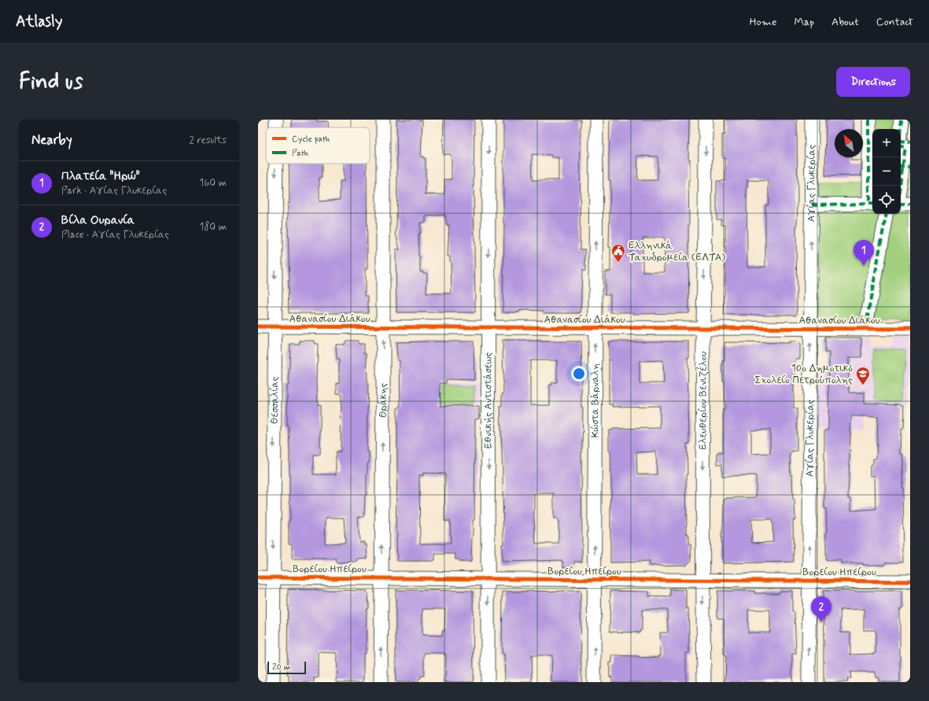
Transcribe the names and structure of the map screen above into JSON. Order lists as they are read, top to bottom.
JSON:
{
  "streets": {
    "street": [
      "Αγίας Γλυκερίας",
      "Αθανασίου Διάκου",
      "Θεσσαλίας",
      "Κώστα Βάρναλη",
      "Ελευθερίου Βενιζέλου",
      "Θράκης",
      "Εθνικής Αντιστάσεως",
      "Βορείου Ηπείρου"
    ]
  },
  "crossings": [
    ["Αγίας Γλυκερίας", "Αθανασίου Διάκου"],
    ["Αγίας Γλυκερίας", "Βορείου Ηπείρου"],
    ["Αθανασίου Διάκου", "Θεσσαλίας"],
    ["Αθανασίου Διάκου", "Κώστα Βάρναλη"],
    ["Αθανασίου Διάκου", "Ελευθερίου Βενιζέλου"],
    ["Αθανασίου Διάκου", "Θράκης"],
    ["Αθανασίου Διάκου", "Εθνικής Αντιστάσεως"],
    ["Θεσσαλίας", "Βορείου Ηπείρου"],
    ["Κώστα Βάρναλη", "Βορείου Ηπείρου"],
    ["Ελευθερίου Βενιζέλου", "Βορείου Ηπείρου"],
    ["Θράκης", "Βορείου Ηπείρου"],
    ["Εθνικής Αντιστάσεως", "Βορείου Ηπείρου"]
  ],
  "one_way": [
    "Αγίας Γλυκερίας",
    "Θεσσαλίας",
    "Κώστα Βάρναλη",
    "Ελευθερίου Βενιζέλου",
    "Θράκης",
    "Εθνικής Αντιστάσεως"
  ],
  "places": {
    "public building": ["Ελληνικά Ταχυδρομεία (ΕΛΤΑ)"],
    "school or university": ["10ο Δημοτικό Σχολείο Πετρούπολης"]
  },
  "legend": ["Cycle path", "Path"],
  "scale_bar": "20 m",
  "north": "top left",
  "page": {
    "header": "Atlasly",
    "nav": [
      "Home",
      "Map",
      "About",
      "Contact"
    ],
    "buttons": "Directions",
    "title": "Find us",
    "heading": ["Nearby", "2 results"],
    "map_buttons": ["+", "−"],
    "list": [
      {
        "mark": "1",
        "name": "Πλατεία \"Ηρώ\"",
        "note": "Park · Αγίας Γλυκερίας",
        "value": "160 m"
      },
      {
        "mark": "2",
        "name": "Βίλα Ουρανία",
        "note": "Place · Αγίας Γλυκερίας",
        "value": "180 m"
      }
    ],
    "pins": ["1", "2"],
    "scale": "20 m"
  }
}
